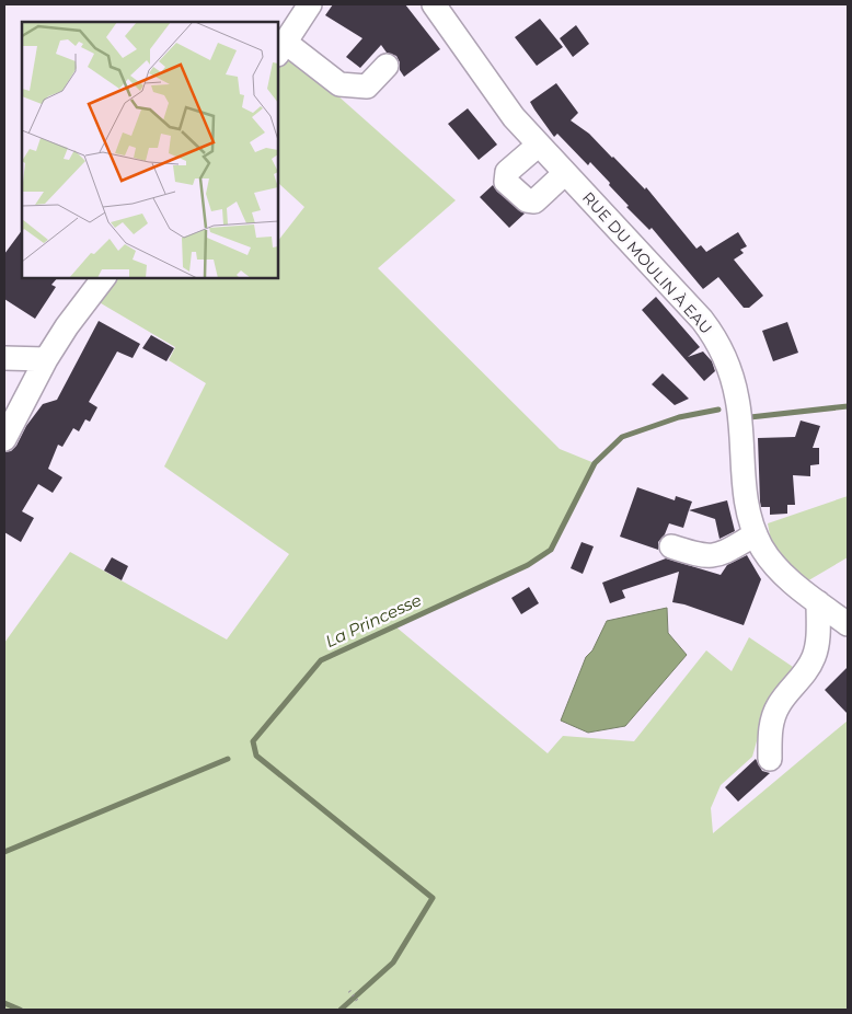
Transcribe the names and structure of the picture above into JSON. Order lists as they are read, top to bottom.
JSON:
{
  "streets": {
    "street": ["RUE DU MOULIN À EAU"]
  },
  "water": ["La Princesse"]
}
